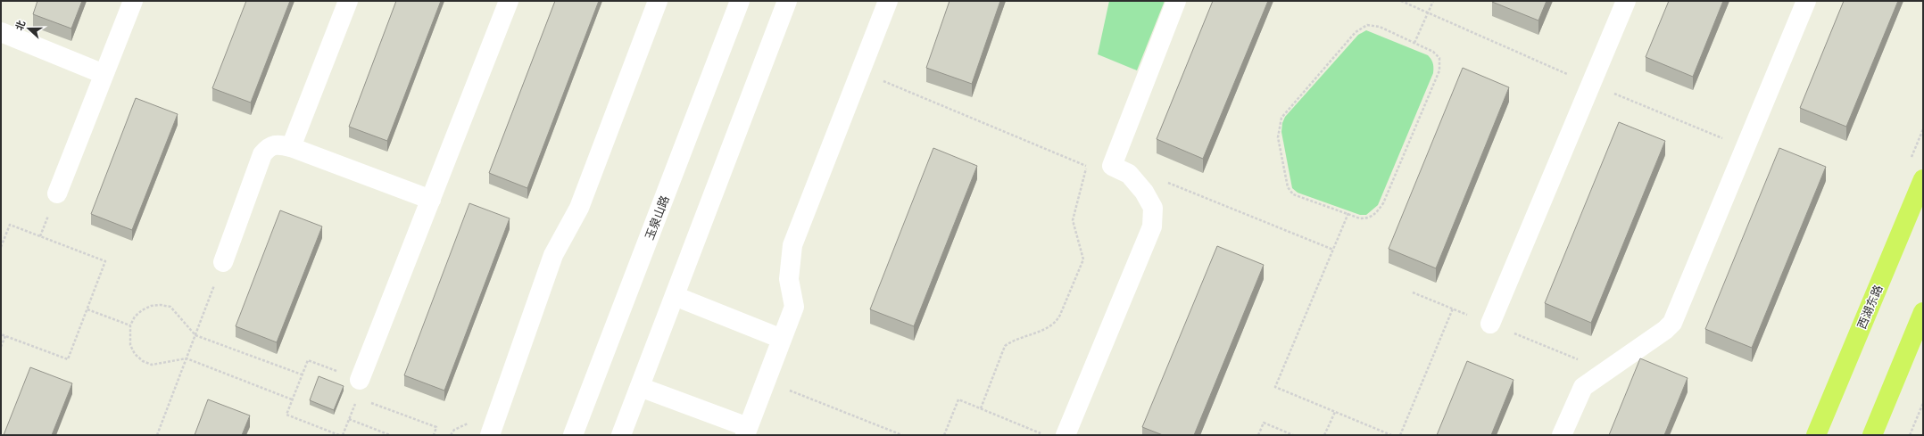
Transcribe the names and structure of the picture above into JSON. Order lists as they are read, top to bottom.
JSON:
{
  "streets": {
    "main road": ["西湖东路"],
    "street": ["玉泉山路"]
  },
  "north": "left"
}
